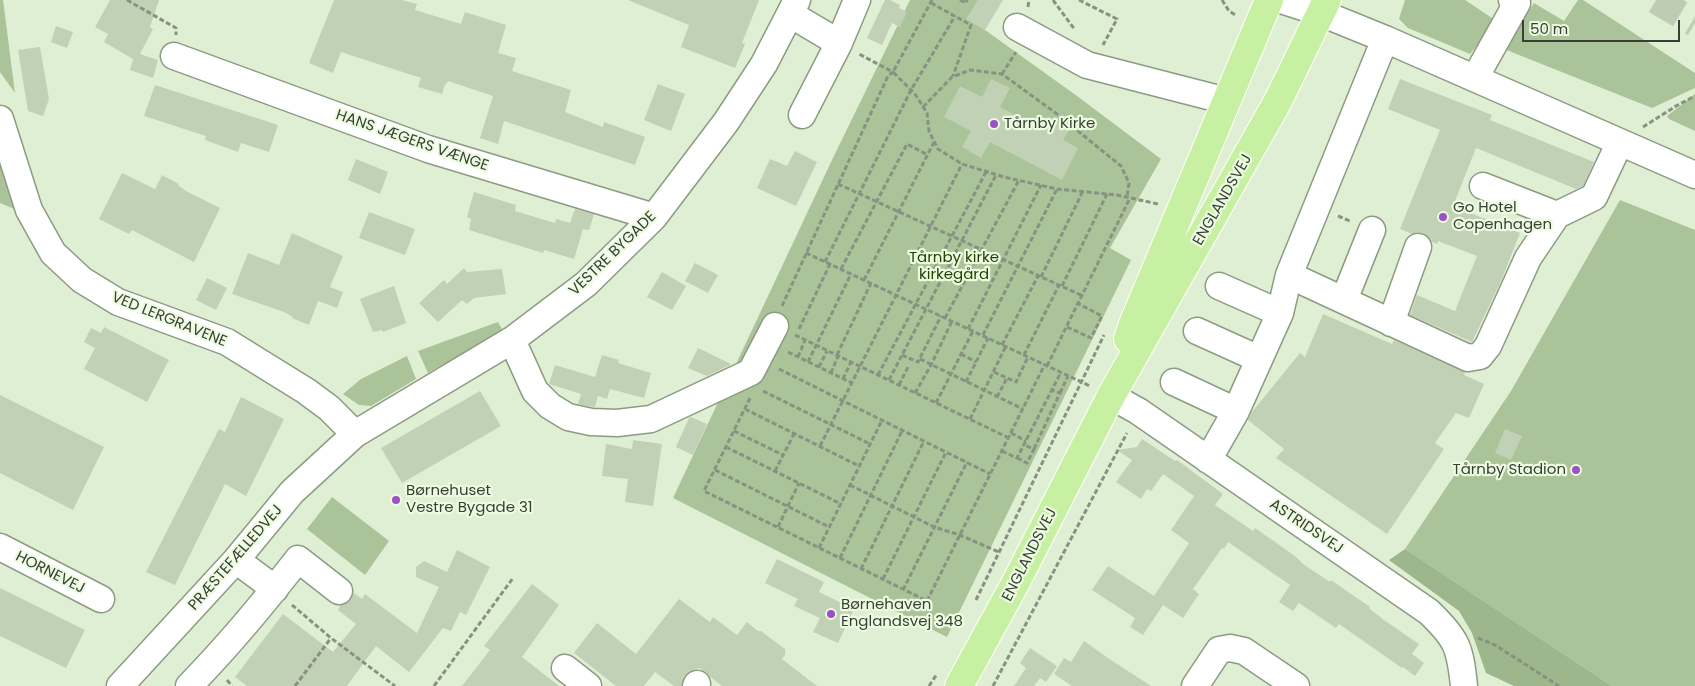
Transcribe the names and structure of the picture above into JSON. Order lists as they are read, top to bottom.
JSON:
{
  "streets": {
    "main road": ["ENGLANDSVEJ"],
    "street": [
      "HANS JÆGERS VÆNGE",
      "VESTRE BYGADE",
      "VED LERGRAVENE",
      "ASTRIDSVEJ",
      "PRÆSTEFÆLLEDVEJ",
      "HORNEVEJ"
    ]
  },
  "crossings": [
    ["HANS JÆGERS VÆNGE", "VESTRE BYGADE"],
    ["ENGLANDSVEJ", "ASTRIDSVEJ"],
    ["VESTRE BYGADE", "VED LERGRAVENE"],
    ["VESTRE BYGADE", "PRÆSTEFÆLLEDVEJ"],
    ["VED LERGRAVENE", "PRÆSTEFÆLLEDVEJ"]
  ],
  "parks": ["Tårnby kirke kirkegård"],
  "places": [
    "Tårnby Kirke",
    "Go Hotel Copenhagen",
    "Tårnby Stadion",
    "Børnehuset Vestre Bygade 31",
    "Børnehaven Englandsvej 348"
  ],
  "scale_bar": "50 m"
}
